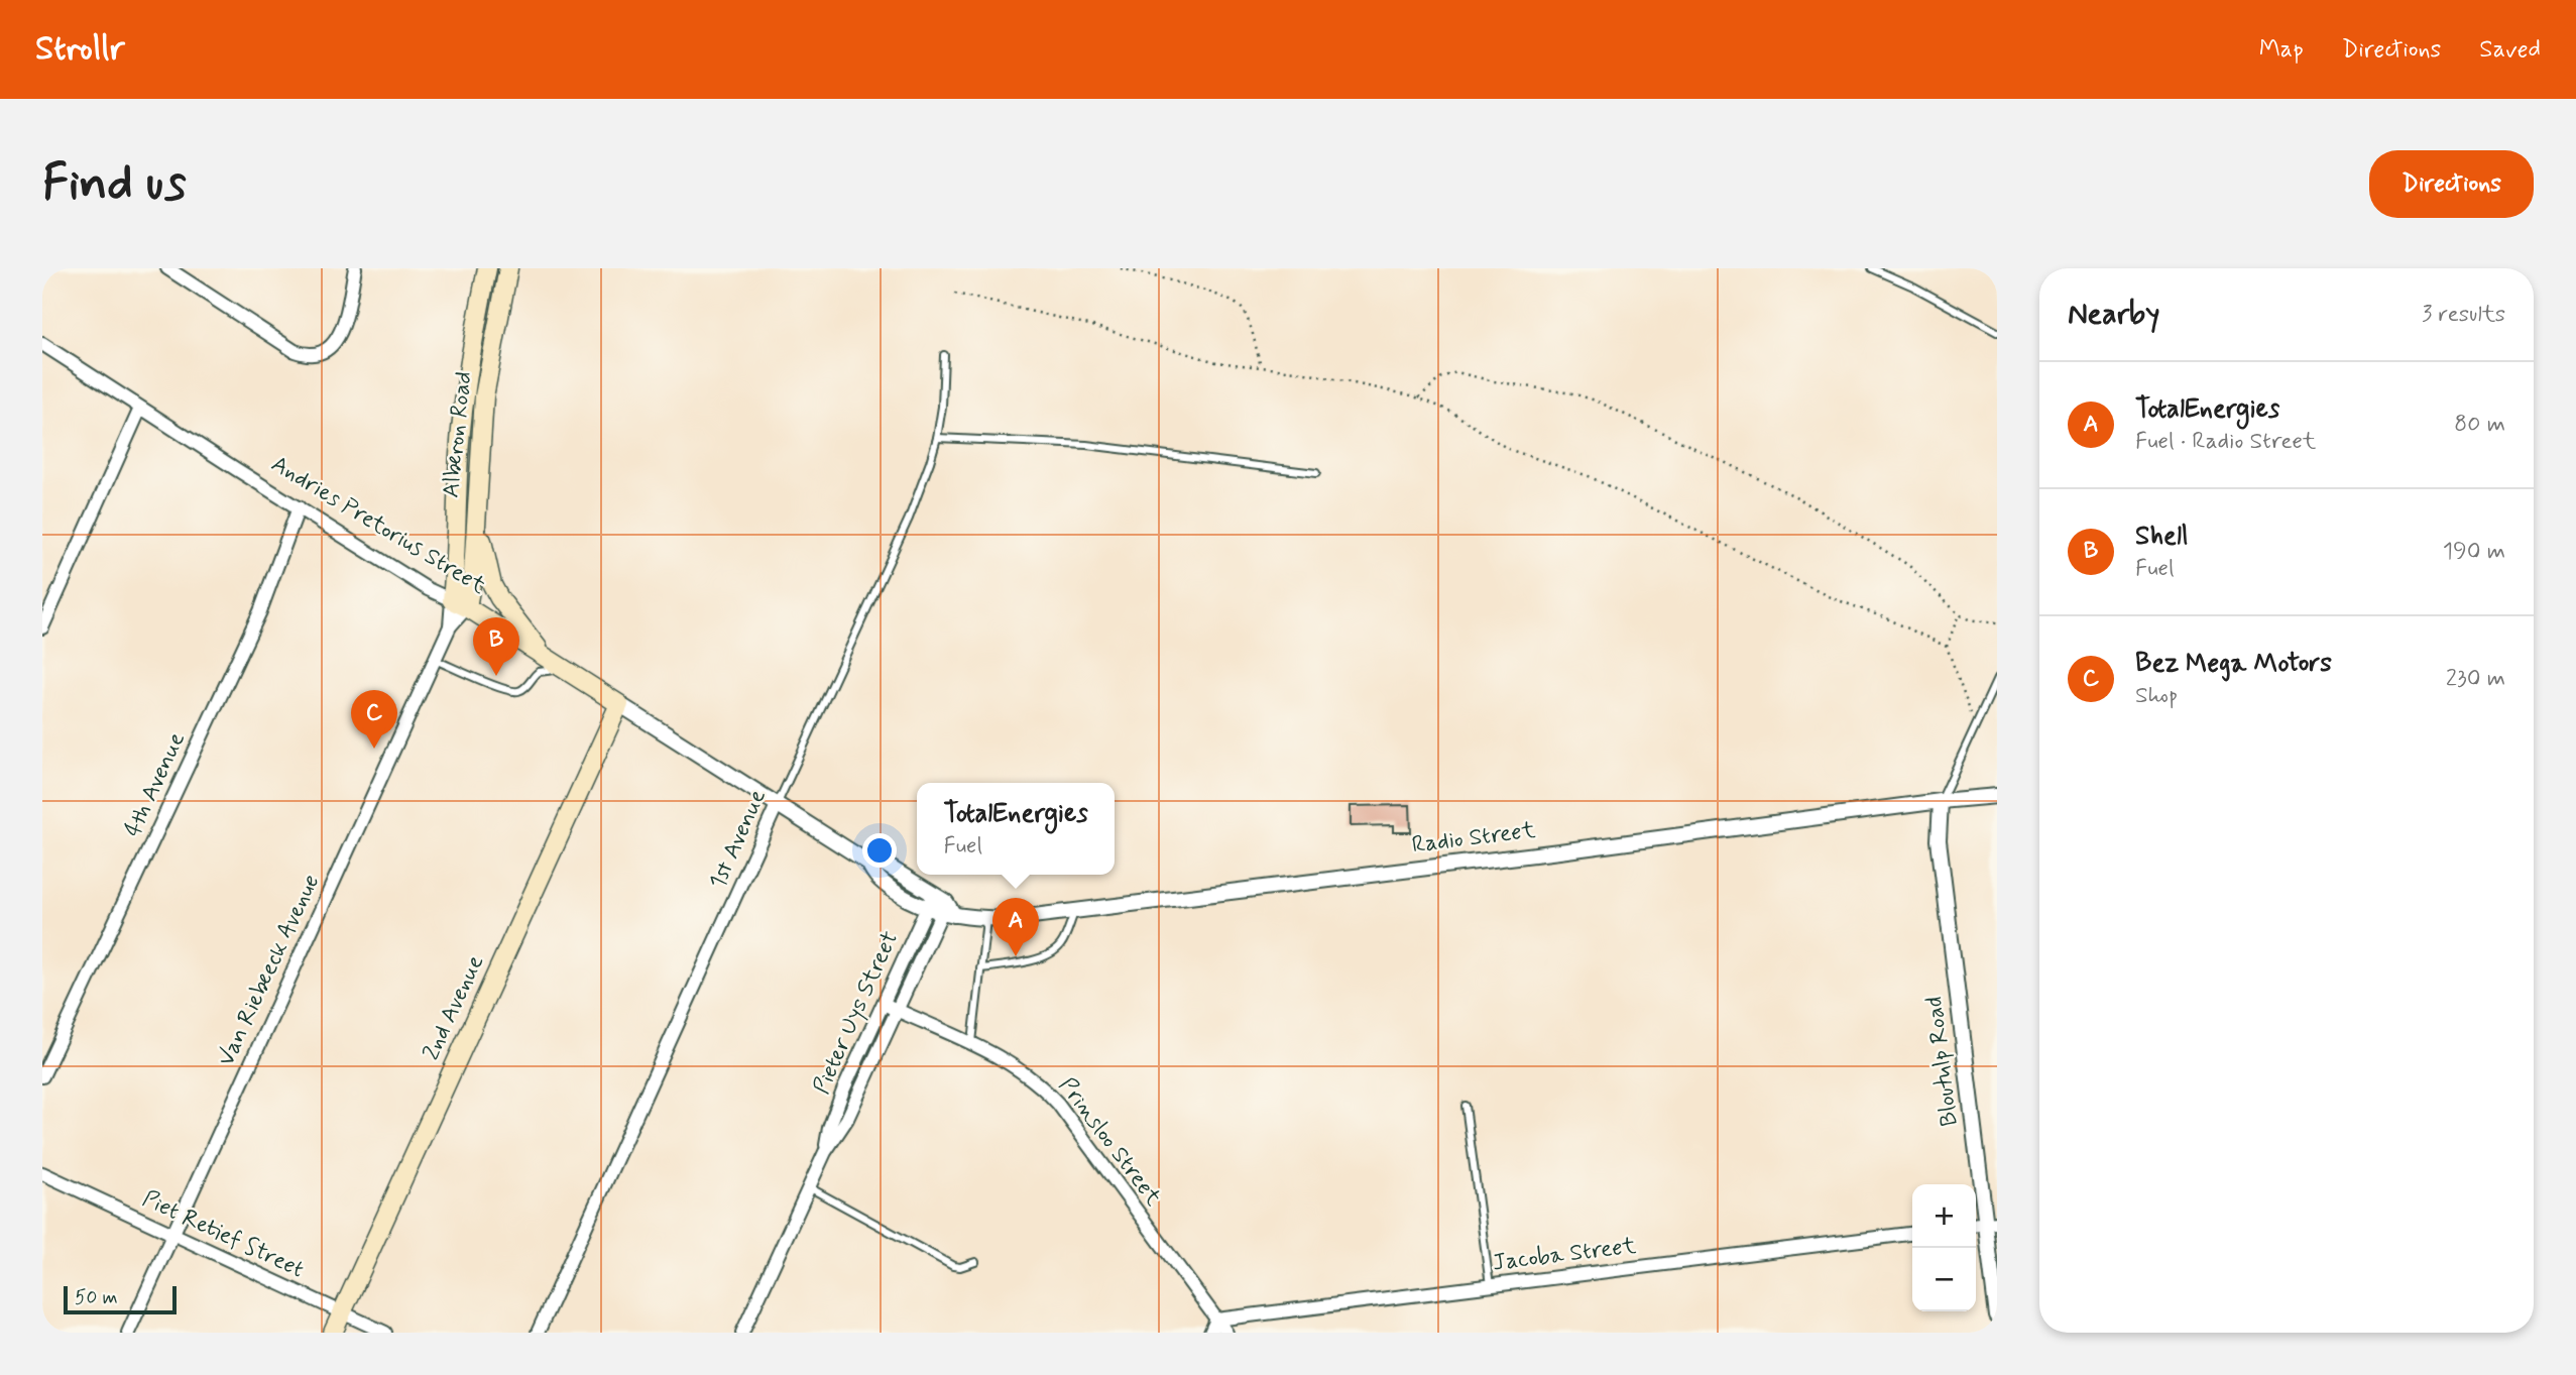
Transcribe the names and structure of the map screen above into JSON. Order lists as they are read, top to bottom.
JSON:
{
  "streets": {
    "main road": ["Alberon Road", "Andries Pretorius Street", "2nd Avenue"],
    "street": [
      "4th Avenue",
      "Radio Street",
      "1st Avenue",
      "Van Riebeeck Avenue",
      "Pieter Uys Street",
      "Bloutulp Road",
      "Prinsloo Street",
      "Piet Retief Street",
      "Jacoba Street"
    ]
  },
  "crossings": [
    ["Alberon Road", "Andries Pretorius Street"],
    ["Alberon Road", "Van Riebeeck Avenue"],
    ["Andries Pretorius Street", "4th Avenue"],
    ["Andries Pretorius Street", "Radio Street"],
    ["Andries Pretorius Street", "1st Avenue"],
    ["Andries Pretorius Street", "Van Riebeeck Avenue"],
    ["Andries Pretorius Street", "2nd Avenue"],
    ["Andries Pretorius Street", "Pieter Uys Street"],
    ["Radio Street", "Pieter Uys Street"],
    ["Radio Street", "Bloutulp Road"],
    ["Van Riebeeck Avenue", "Piet Retief Street"],
    ["2nd Avenue", "Piet Retief Street"],
    ["Pieter Uys Street", "Prinsloo Street"],
    ["Prinsloo Street", "Jacoba Street"]
  ],
  "scale_bar": "50 m",
  "page": {
    "header": "Strollr",
    "nav": ["Map", "Directions", "Saved"],
    "buttons": "Directions",
    "title": "Find us",
    "heading": ["Nearby", "3 results"],
    "list": [
      {
        "mark": "A",
        "name": "TotalEnergies",
        "note": "Fuel · Radio Street",
        "value": "80 m"
      },
      {
        "mark": "B",
        "name": "Shell",
        "note": "Fuel",
        "value": "190 m"
      },
      {
        "mark": "C",
        "name": "Bez Mega Motors",
        "note": "Shop",
        "value": "230 m"
      }
    ],
    "pins": ["B", "C", "A"],
    "popup": ["TotalEnergies", "Fuel"],
    "map_buttons": ["+", "−"],
    "scale": "50 m"
  }
}
